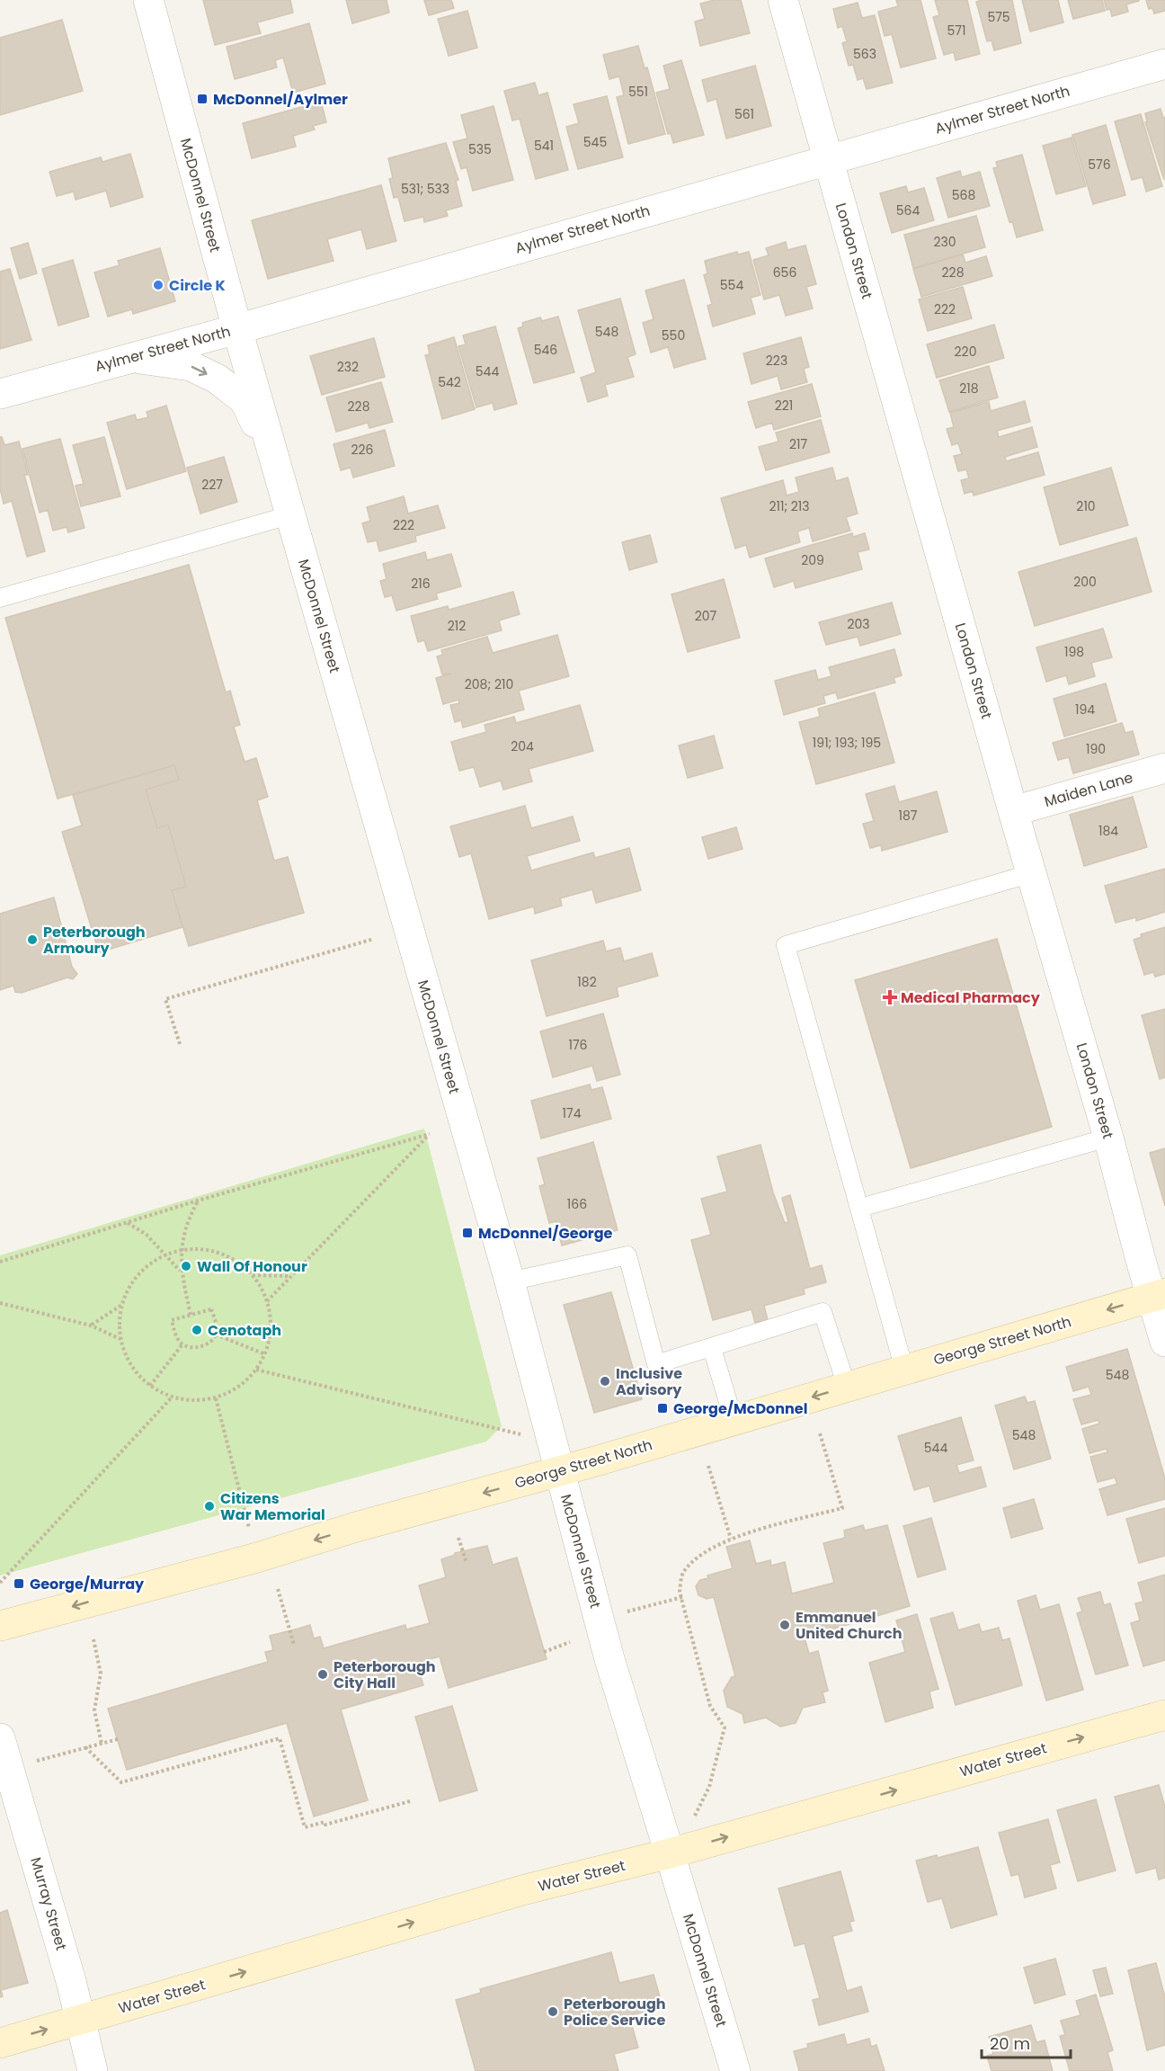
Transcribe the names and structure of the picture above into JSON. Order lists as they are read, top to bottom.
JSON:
{
  "streets": {
    "main road": ["George Street North", "Water Street"],
    "street": [
      "Aylmer Street North",
      "McDonnel Street",
      "London Street",
      "Maiden Lane",
      "Murray Street"
    ]
  },
  "crossings": [
    ["Aylmer Street North", "McDonnel Street"],
    ["Aylmer Street North", "London Street"],
    ["McDonnel Street", "George Street North"],
    ["McDonnel Street", "Water Street"],
    ["London Street", "Maiden Lane"],
    ["London Street", "George Street North"],
    ["Water Street", "Murray Street"]
  ],
  "one_way": ["George Street North", "Water Street"],
  "places": {
    "transit": [
      "McDonnel/Aylmer",
      "McDonnel/George",
      "George/McDonnel",
      "George/Murray"
    ],
    "other": [
      "Circle K",
      "Peterborough Armoury",
      "Wall Of Honour",
      "Cenotaph",
      "Inclusive Advisory",
      "Citizens War Memorial",
      "Emmanuel United Church",
      "Peterborough City Hall",
      "Peterborough Police Service"
    ],
    "health": ["Medical Pharmacy"]
  },
  "house_numbers": [
    "575",
    "571",
    "563",
    "551",
    "561",
    "545",
    "541",
    "535",
    "576",
    "531; 533",
    "568",
    "564",
    "230",
    "656",
    "228",
    "554",
    "222",
    "548",
    "550",
    "546",
    "220",
    "223",
    "232",
    "544",
    "542",
    "218",
    "221",
    "228",
    "217",
    "226",
    "227",
    "211; 213",
    "210",
    "222",
    "209",
    "200",
    "216",
    "207",
    "203",
    "212",
    "198",
    "208; 210",
    "194",
    "191; 193; 195",
    "204",
    "190",
    "187",
    "184",
    "182",
    "176",
    "174",
    "166",
    "548",
    "548",
    "544"
  ],
  "scale_bar": "20 m"
}
